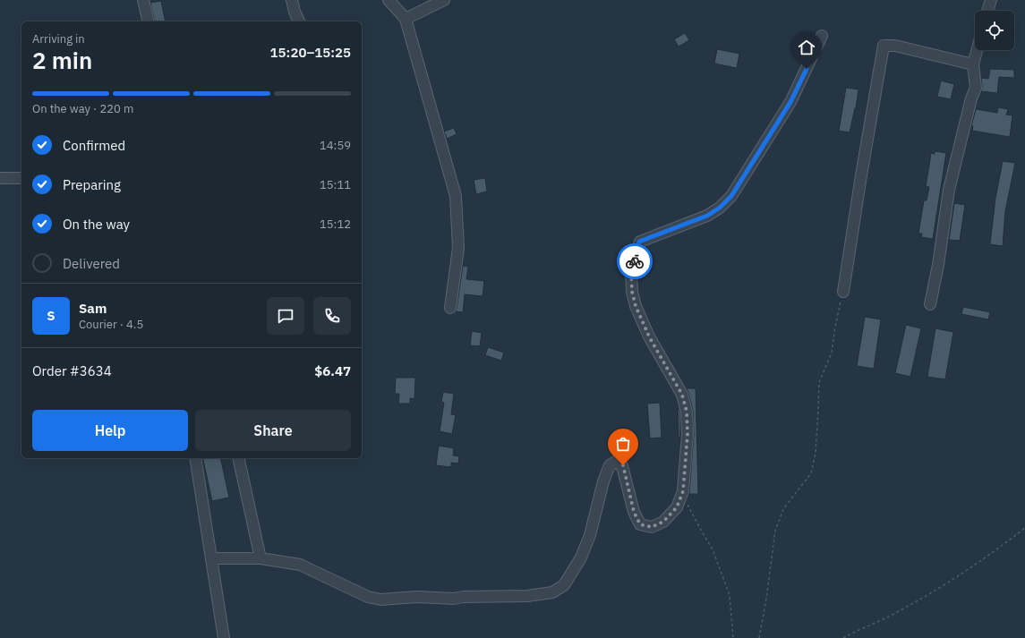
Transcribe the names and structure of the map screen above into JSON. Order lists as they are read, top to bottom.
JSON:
{
  "page": {
    "heading": ["2 min", "Arriving in", "15:20–15:25"],
    "panel": [
      "Sam",
      "Courier · 4.5",
      "Order #3634",
      "$6.47"
    ],
    "bar": "On the way · 220 m",
    "list": [
      ["Confirmed", "14:59"],
      ["Preparing", "15:11"],
      ["On the way", "15:12"],
      "Delivered"
    ],
    "round": "S",
    "buttons": ["Help", "Share"]
  }
}
